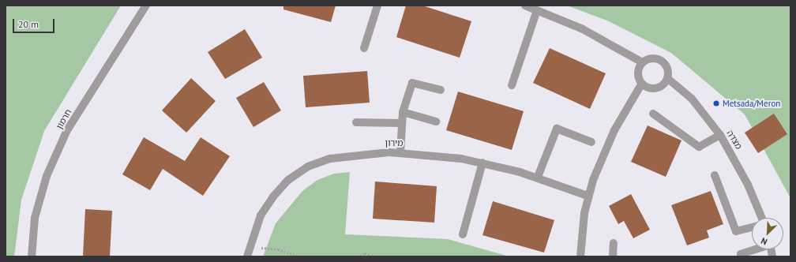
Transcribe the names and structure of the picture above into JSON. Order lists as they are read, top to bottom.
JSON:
{
  "streets": {
    "street": ["חרמון", "מצדה", "מירון"]
  },
  "places": ["Metsada/Meron"],
  "scale_bar": "20 m",
  "north": "bottom left"
}
